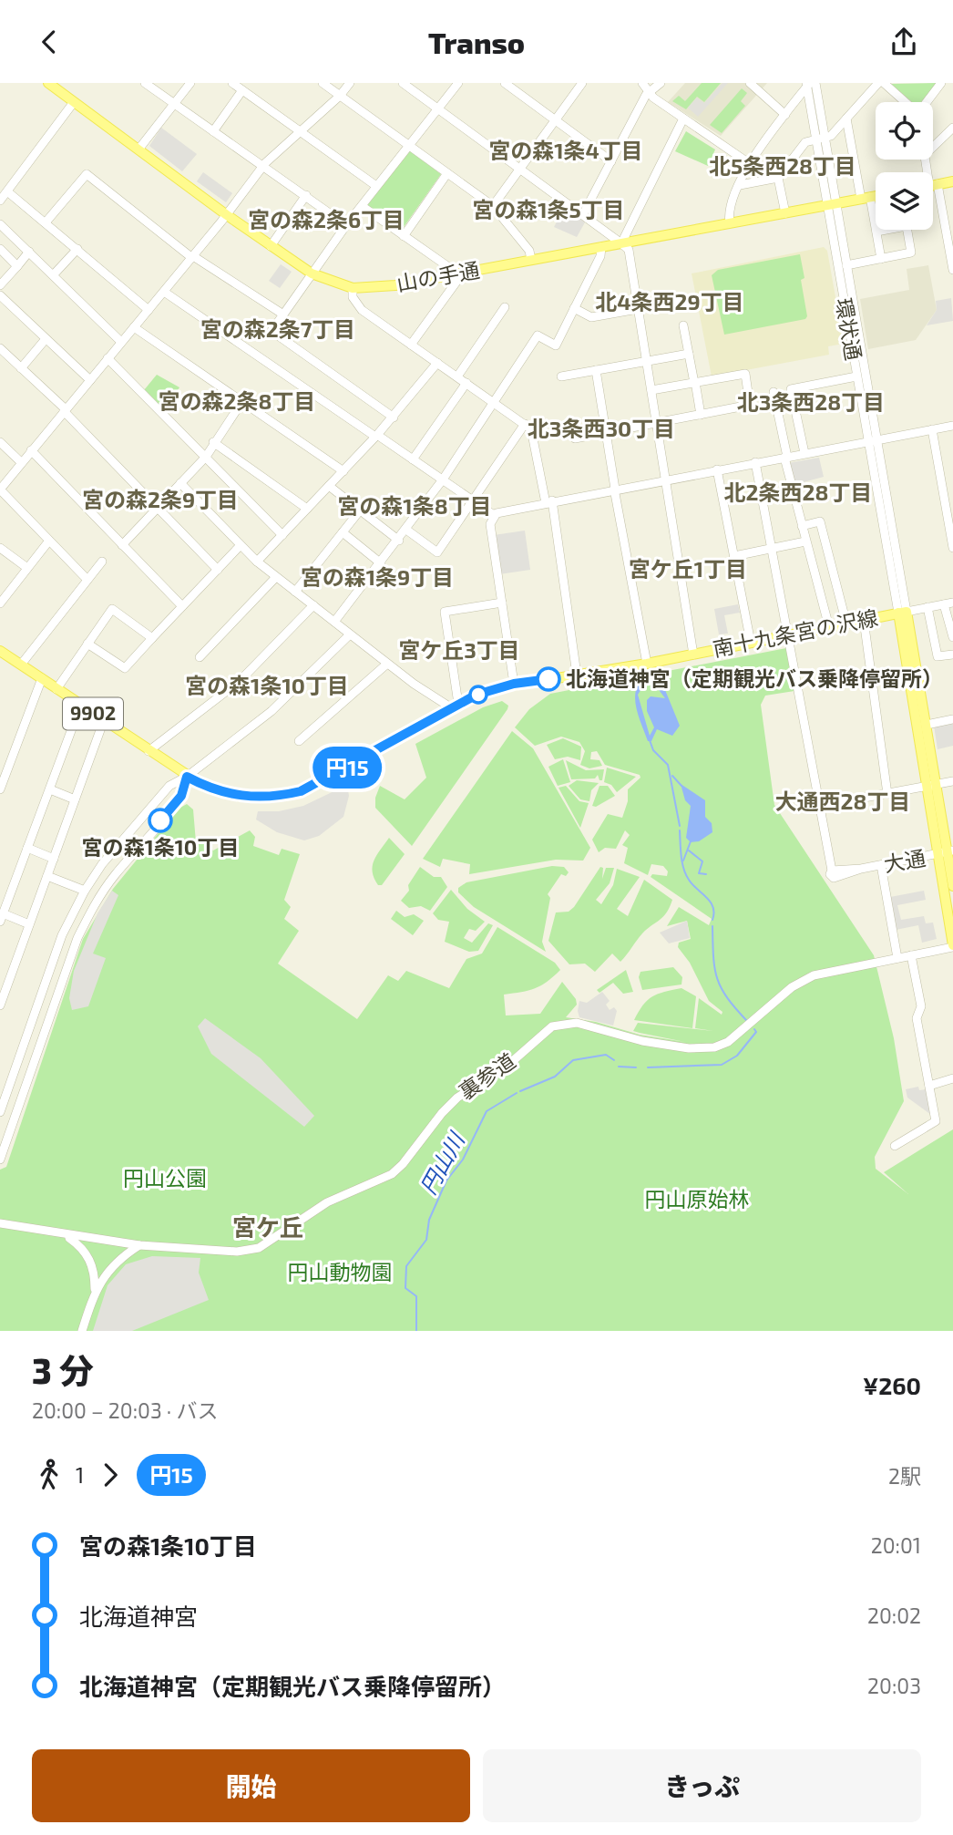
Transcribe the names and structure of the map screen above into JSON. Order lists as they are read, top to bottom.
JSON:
{
  "streets": {
    "main road": ["山の手通", "南十九条宮の沢線", "9902"],
    "street": ["環状通", "大通", "裏参道"]
  },
  "crossings": [
    ["山の手通", "環状通"],
    ["環状通", "南十九条宮の沢線"],
    ["南十九条宮の沢線", "大通"],
    ["南十九条宮の沢線", "裏参道"]
  ],
  "districts": [
    "宮の森1条4丁目",
    "北5条西28丁目",
    "宮の森1条5丁目",
    "宮の森2条6丁目",
    "北4条西29丁目",
    "宮の森2条7丁目",
    "宮の森2条8丁目",
    "北3条西28丁目",
    "北3条西30丁目",
    "北2条西28丁目",
    "宮の森2条9丁目",
    "宮の森1条8丁目",
    "宮ケ丘1丁目",
    "宮の森1条9丁目",
    "宮ケ丘3丁目",
    "宮の森1条10丁目",
    "大通西28丁目",
    "宮ケ丘"
  ],
  "water": ["円山川"],
  "parks": ["円山公園", "円山原始林", "円山動物園"],
  "places": ["北海道神宮（定期観光バス乗降停留所）", "宮の森1条10丁目"],
  "lines": ["bus line 円15"],
  "page": {
    "header": "Transo",
    "on_map": "円15",
    "heading": ["3 分", "20:00 – 20:03 · バス", "¥260"],
    "legs": ["1", "円15", "2駅"],
    "list": [
      {
        "name": "宮の森1条10丁目",
        "value": "20:01"
      },
      {
        "name": "北海道神宮",
        "value": "20:02"
      },
      {
        "name": "北海道神宮（定期観光バス乗降停留所）",
        "value": "20:03"
      }
    ],
    "buttons": ["開始", "きっぷ"]
  }
}
